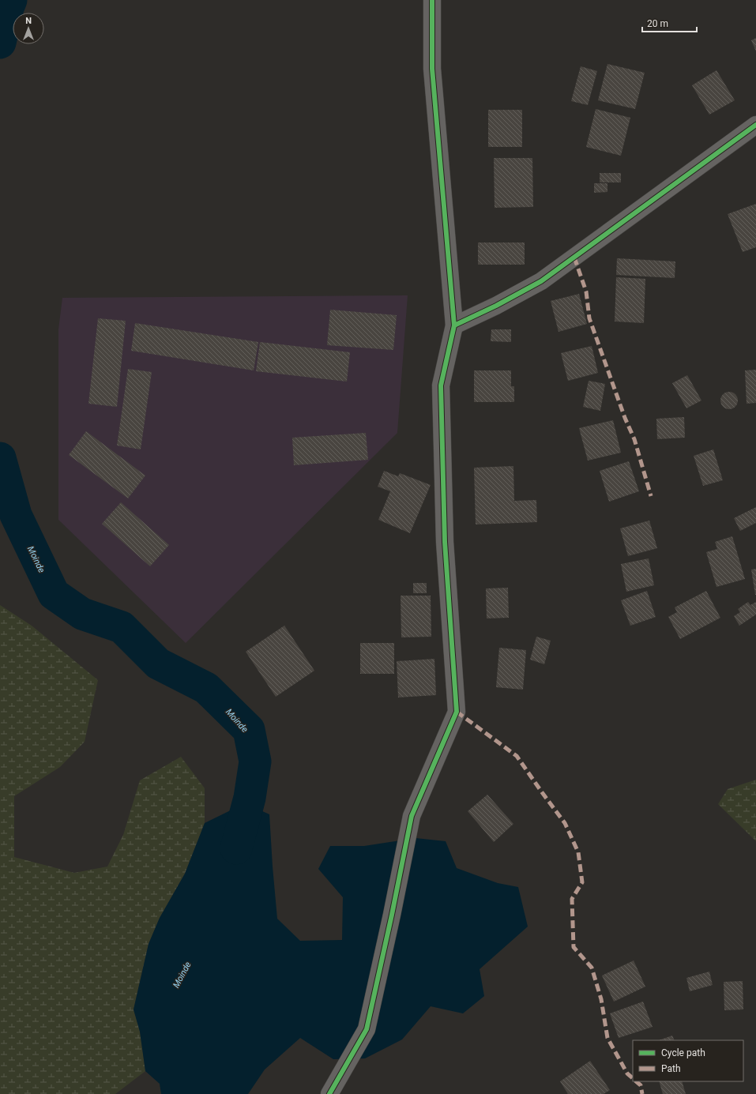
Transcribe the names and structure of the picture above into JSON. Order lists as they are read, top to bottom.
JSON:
{
  "water": ["Moinde"],
  "legend": ["Cycle path", "Path"],
  "scale_bar": "20 m",
  "north": "top"
}
